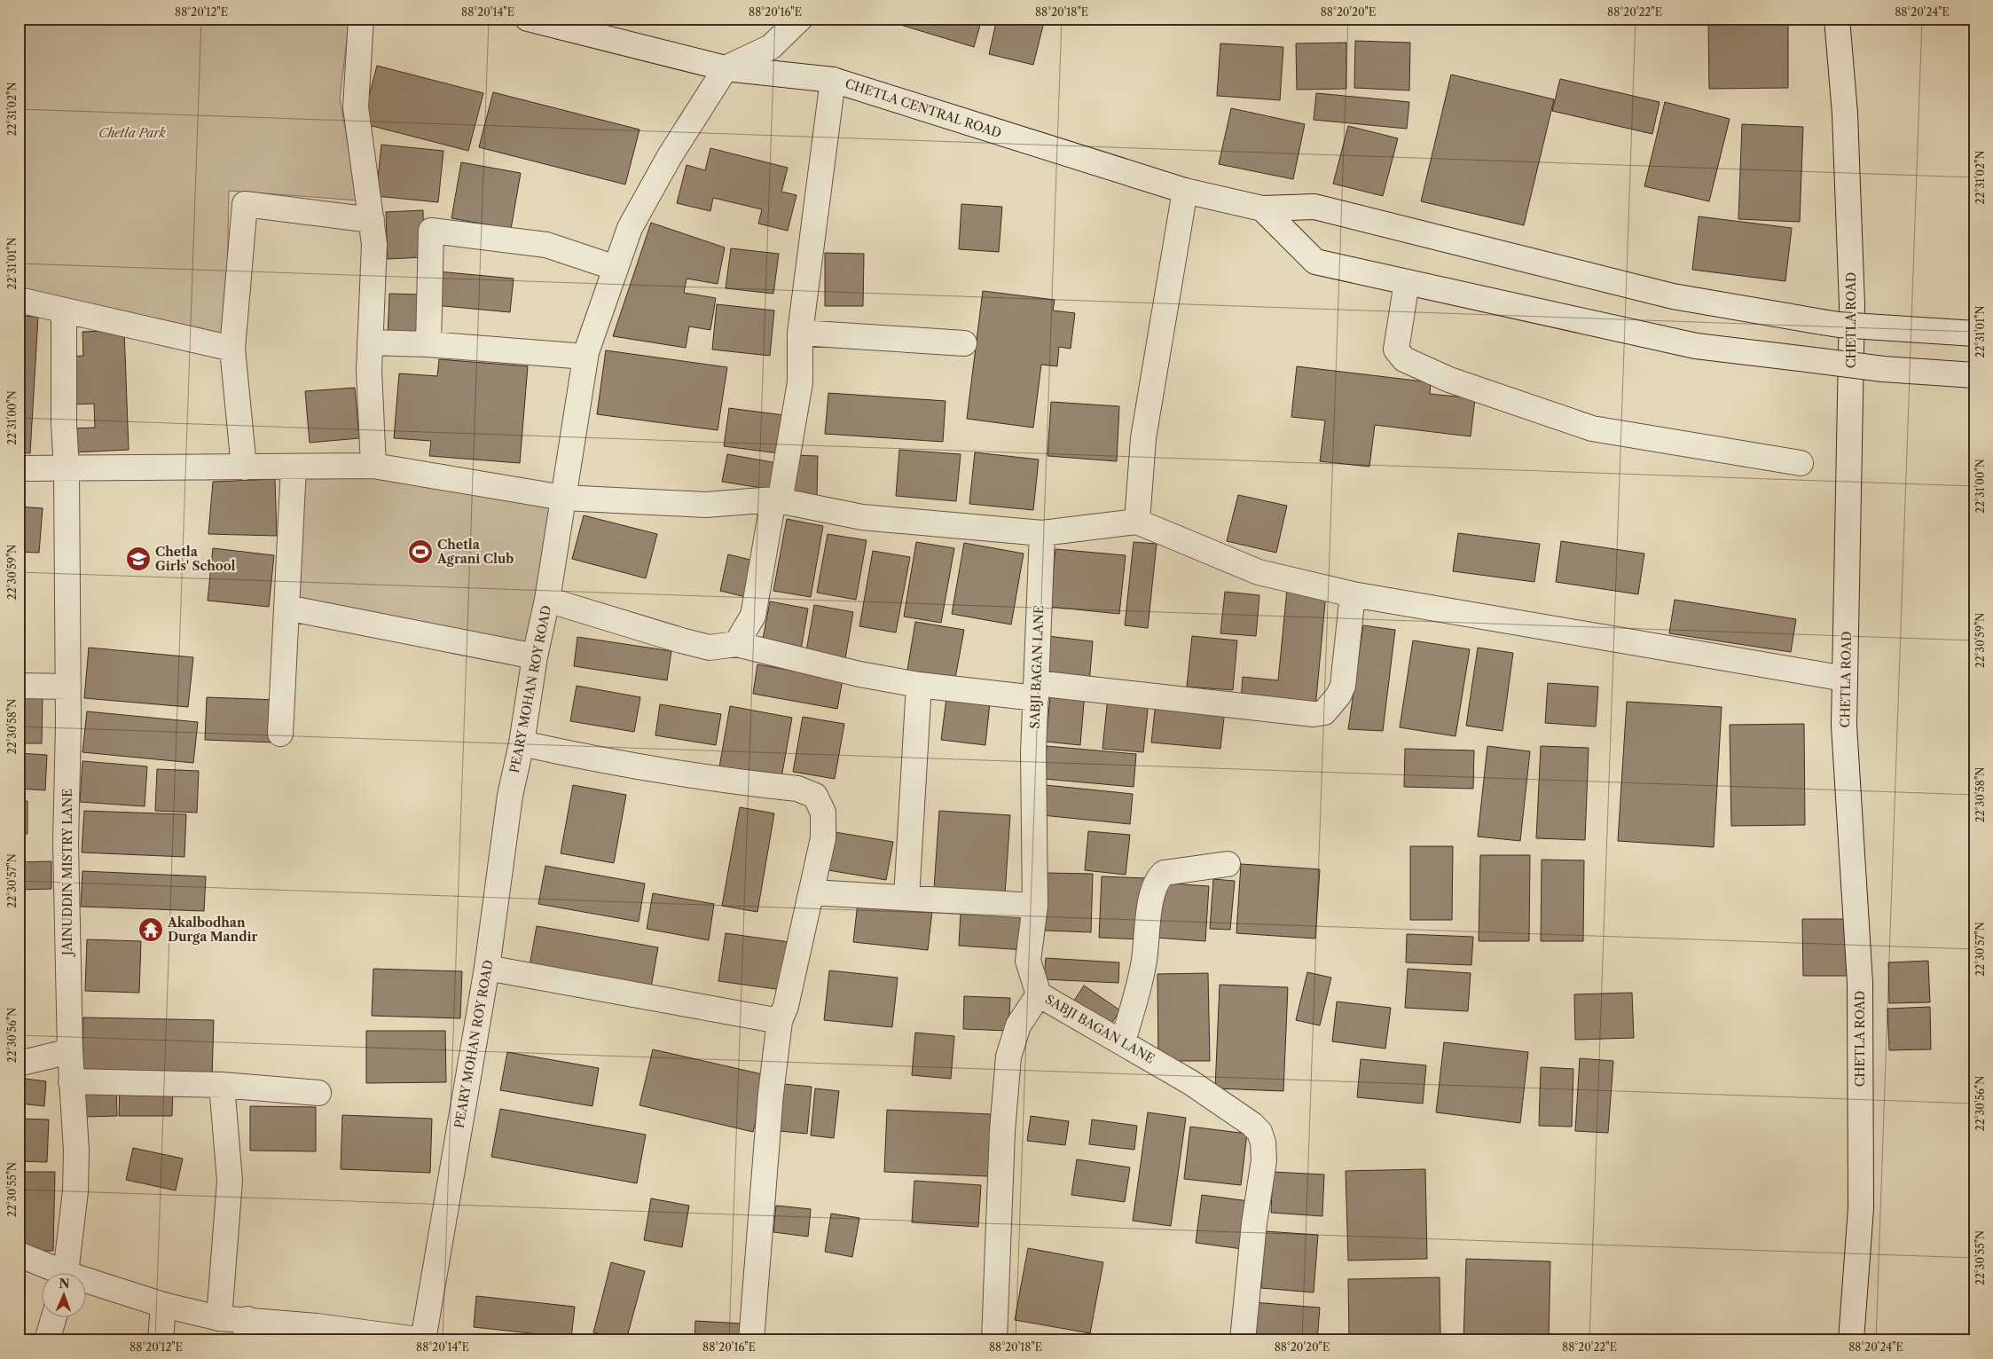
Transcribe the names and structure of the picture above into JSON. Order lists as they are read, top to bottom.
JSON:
{
  "streets": {
    "street": [
      "CHETLA CENTRAL ROAD",
      "CHETLA ROAD",
      "SABJI BAGAN LANE",
      "PEARY MOHAN ROY ROAD",
      "JAINUDDIN MISTRY LANE"
    ]
  },
  "crossings": [
    ["CHETLA CENTRAL ROAD", "PEARY MOHAN ROY ROAD"]
  ],
  "parks": ["Chetla Park"],
  "places": {
    "sports": ["Chetla Agrani Club"],
    "school or university": ["Chetla Girls' School"],
    "temple": ["Akalbodhan Durga Mandir"]
  },
  "north": "top",
  "coordinates": [
    "88°20'12\"E",
    "88°20'14\"E",
    "88°20'16\"E",
    "88°20'18\"E",
    "88°20'20\"E",
    "88°20'22\"E",
    "88°20'24\"E",
    "22°31'02\"N",
    "22°31'01\"N",
    "22°31'00\"N",
    "22°30'59\"N",
    "22°30'58\"N",
    "22°30'57\"N",
    "22°30'56\"N",
    "22°30'55\"N"
  ]
}
